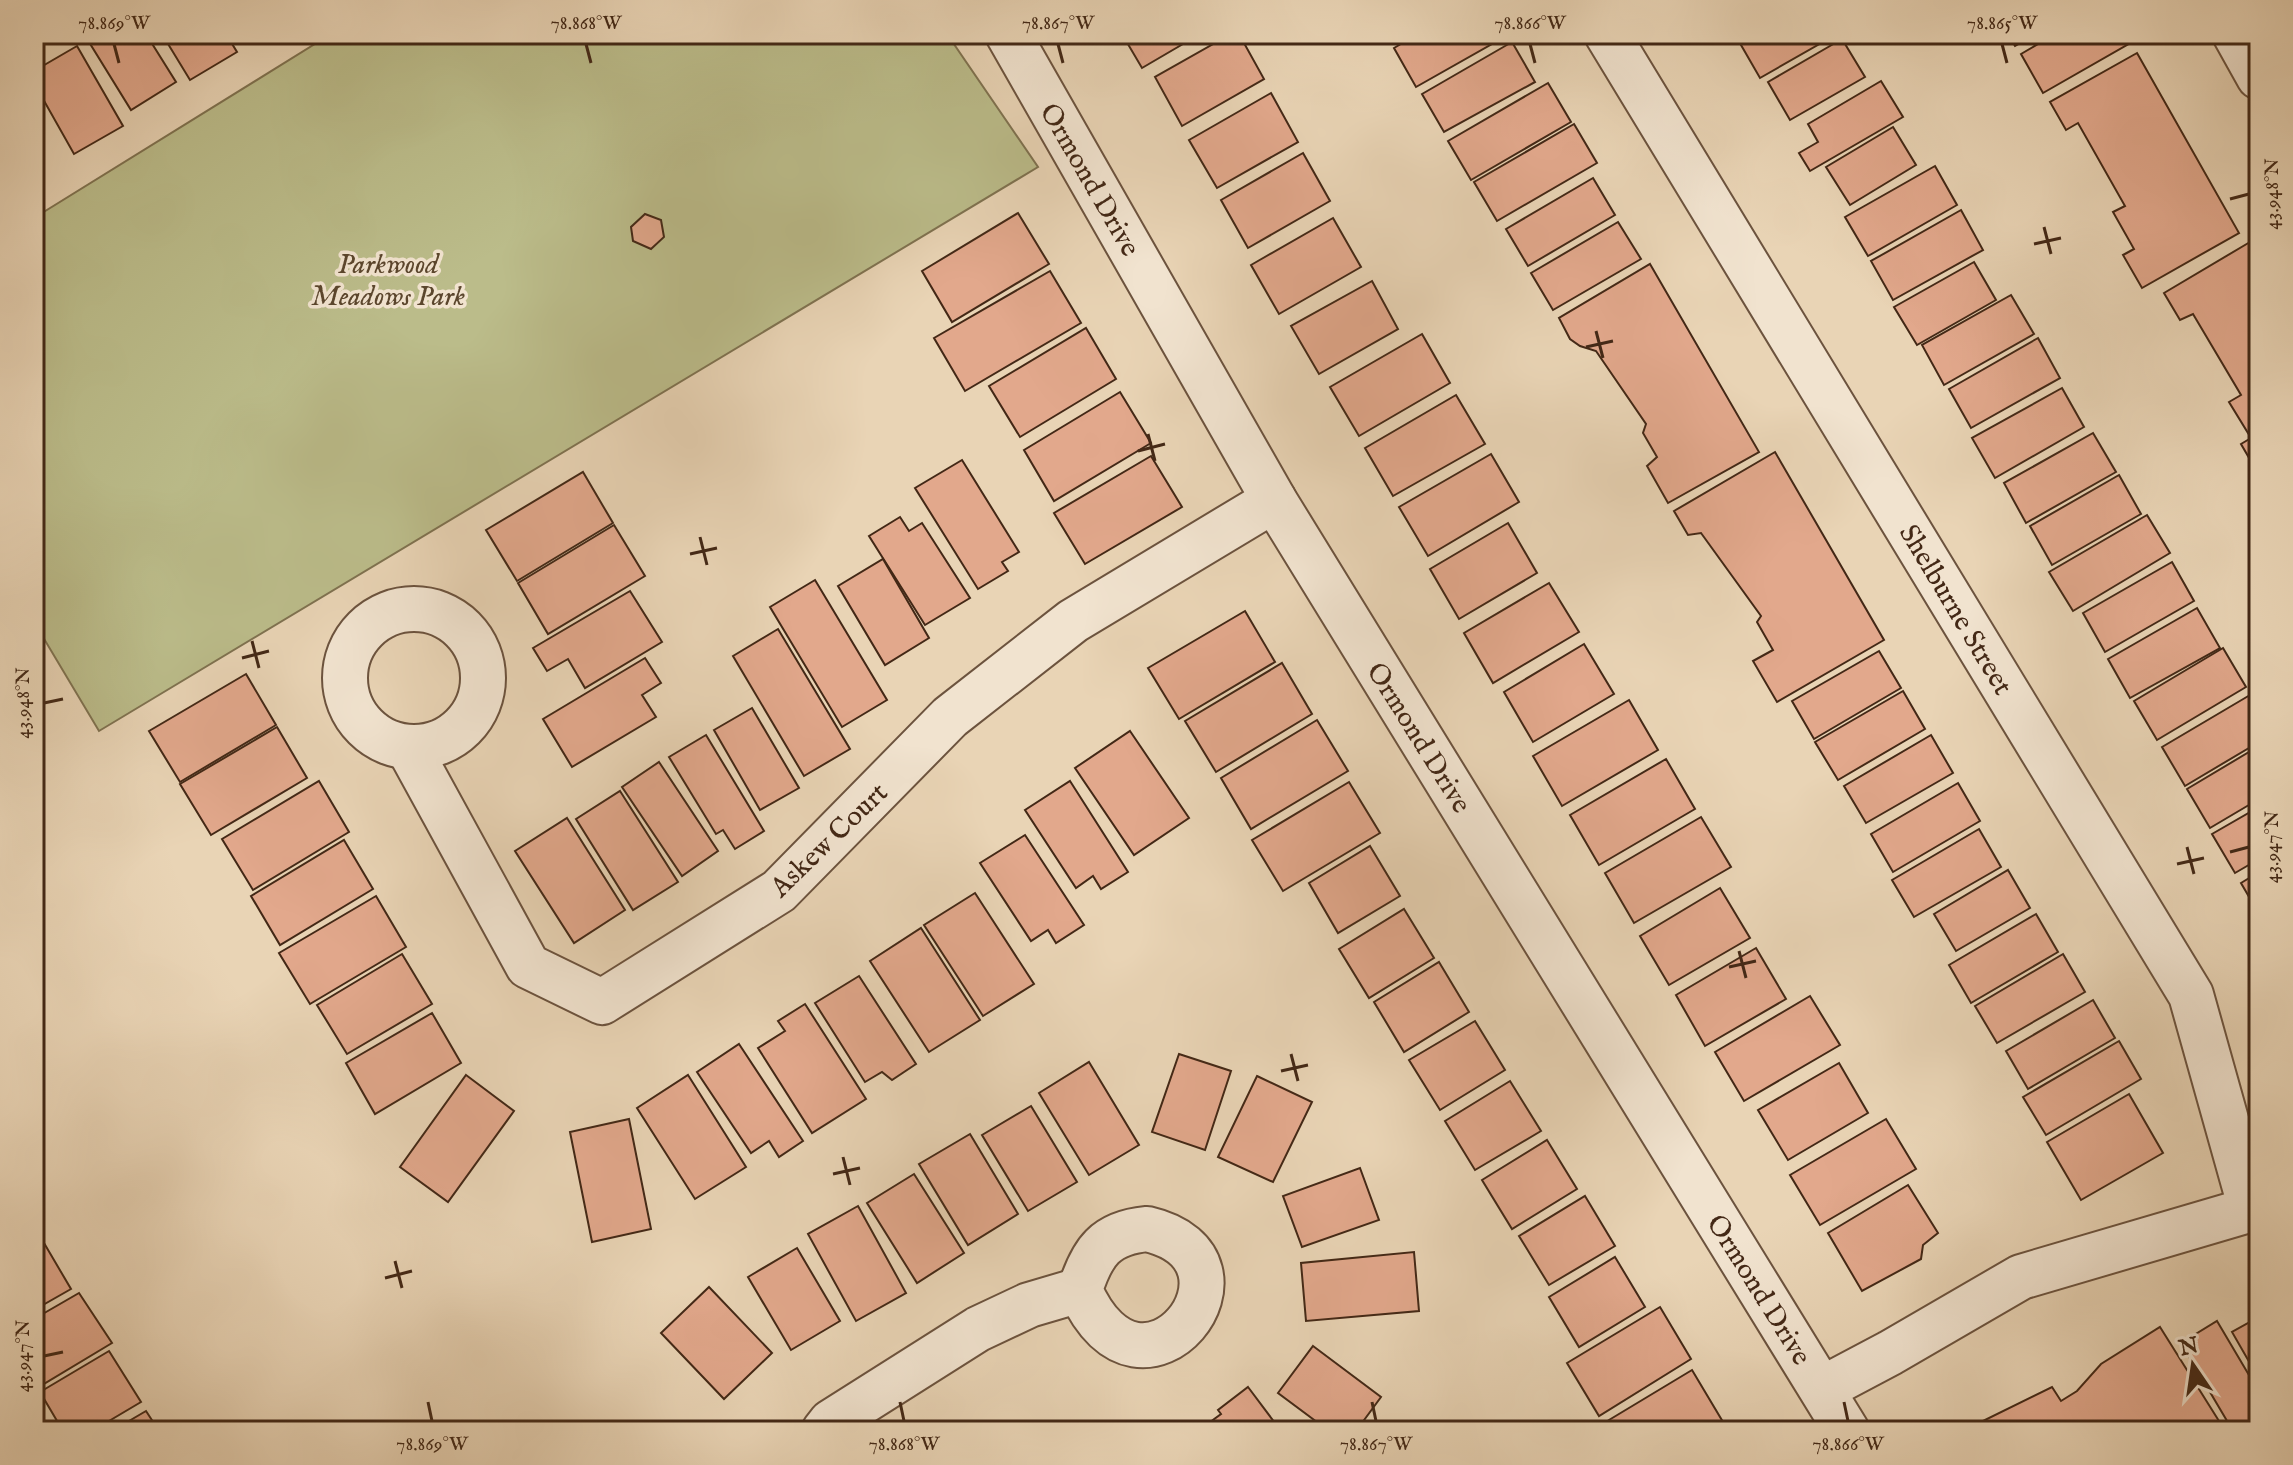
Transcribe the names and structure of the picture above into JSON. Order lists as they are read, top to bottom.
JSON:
{
  "streets": {
    "street": ["Ormond Drive", "Shelburne Street", "Askew Court"]
  },
  "crossings": [
    ["Ormond Drive", "Askew Court"]
  ],
  "parks": ["Parkwood Meadows Park"],
  "north": "top",
  "coordinates": [
    "78.869°W",
    "78.868°W",
    "78.867°W",
    "78.866°W",
    "78.865°W",
    "43.948°N",
    "43.947°N"
  ]
}
